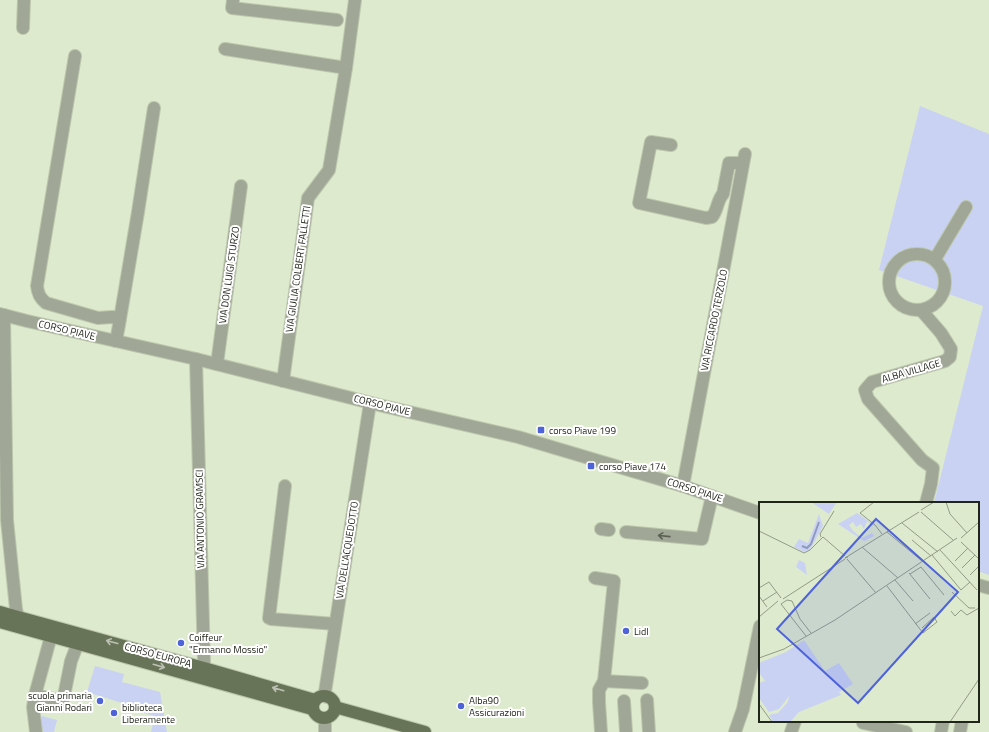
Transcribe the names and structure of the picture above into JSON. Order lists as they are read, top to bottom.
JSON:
{
  "streets": {
    "main road": ["CORSO EUROPA"],
    "street": [
      "VIA GIULIA COLBERT FALLETTI",
      "VIA DON LUIGI STURZO",
      "VIA RICCARDO TERZOLO",
      "CORSO PIAVE",
      "ALBA VILLAGE",
      "VIA ANTONIO GRAMSCI",
      "VIA DELL'ACQUEDOTTO"
    ]
  },
  "crossings": [
    ["VIA GIULIA COLBERT FALLETTI", "CORSO PIAVE"],
    ["VIA DON LUIGI STURZO", "CORSO PIAVE"],
    ["VIA RICCARDO TERZOLO", "CORSO PIAVE"],
    ["CORSO PIAVE", "VIA ANTONIO GRAMSCI"],
    ["CORSO PIAVE", "VIA DELL'ACQUEDOTTO"],
    ["VIA ANTONIO GRAMSCI", "CORSO EUROPA"],
    ["VIA DELL'ACQUEDOTTO", "CORSO EUROPA"]
  ],
  "places": {
    "transit": ["corso Piave 199", "corso Piave 174"],
    "other": [
      "Lidl",
      "Coiffeur \"Ermanno Mossio\"",
      "scuola primaria Gianni Rodari",
      "Alba90 Assicurazioni",
      "biblioteca Liberamente"
    ]
  }
}
